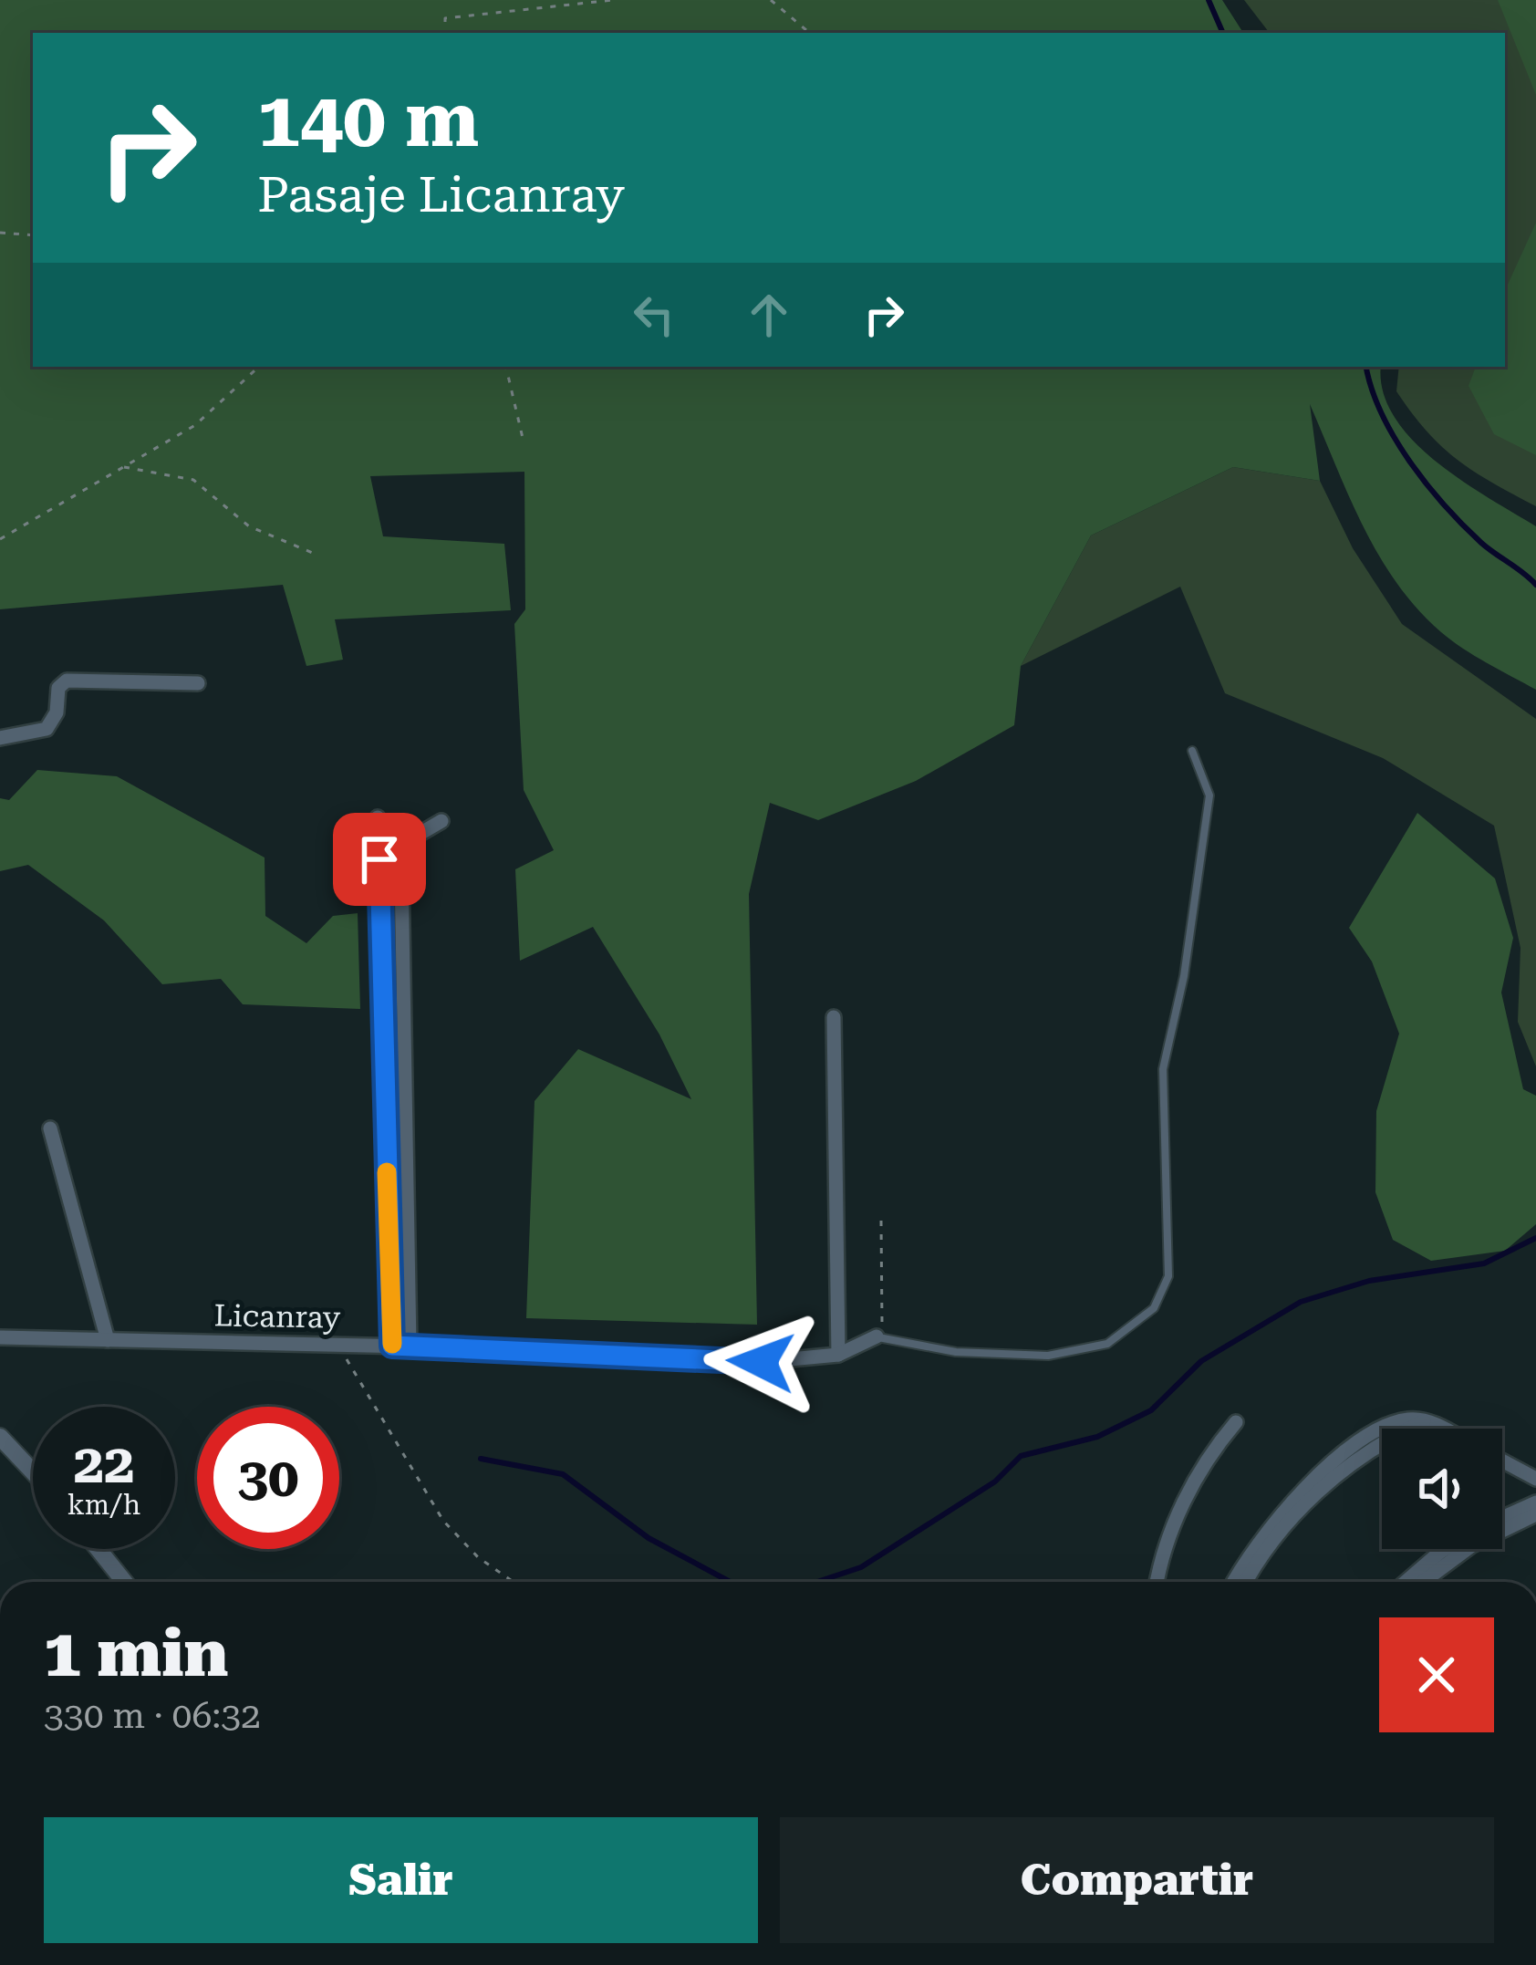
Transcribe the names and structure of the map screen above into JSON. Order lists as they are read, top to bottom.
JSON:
{
  "streets": {
    "street": ["Licanray"]
  },
  "page": {
    "turn": ["140 m", "Pasaje Licanray"],
    "speed": "22 km/h",
    "limit": "30",
    "heading": ["1 min", "330 m · 06:32"],
    "buttons": ["Salir", "Compartir"]
  }
}
